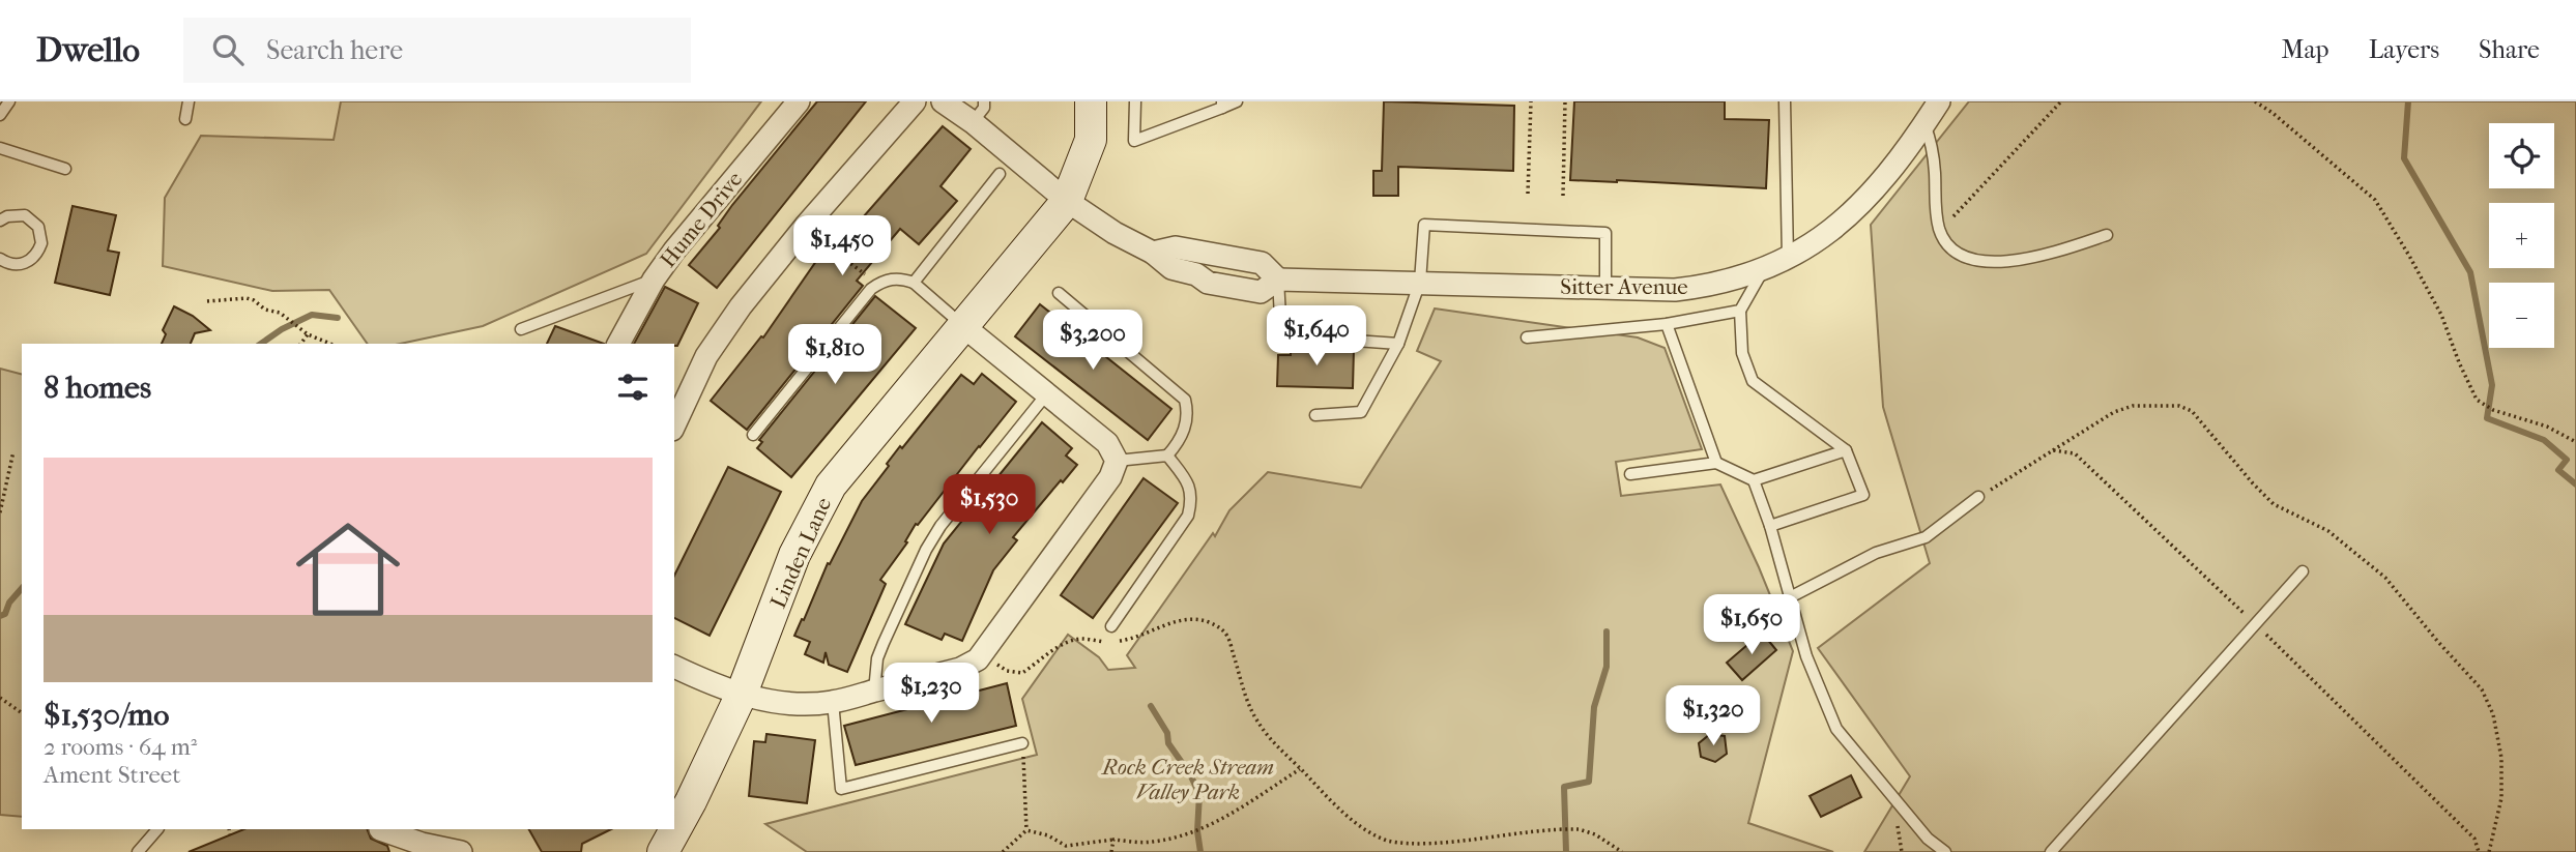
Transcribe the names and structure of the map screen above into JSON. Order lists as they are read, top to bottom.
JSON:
{
  "streets": {
    "street": ["Hume Drive", "Sitter Avenue", "Linden Lane"]
  },
  "crossings": [
    ["Sitter Avenue", "Linden Lane"]
  ],
  "parks": ["Rock Creek Stream Valley Park"],
  "page": {
    "header": "Dwello",
    "search": "Search here",
    "nav": ["Map", "Layers", "Share"],
    "map_buttons": ["+", "−"],
    "price": [
      "$1,450",
      "$1,640",
      "$3,200",
      "$1,810",
      "$1,530",
      "$1,650",
      "$1,230",
      "$1,320"
    ],
    "heading": "8 homes",
    "list": [
      {
        "name": "$1,530/mo",
        "note": "2 rooms · 64 m² · Ament Street"
      }
    ]
  }
}
